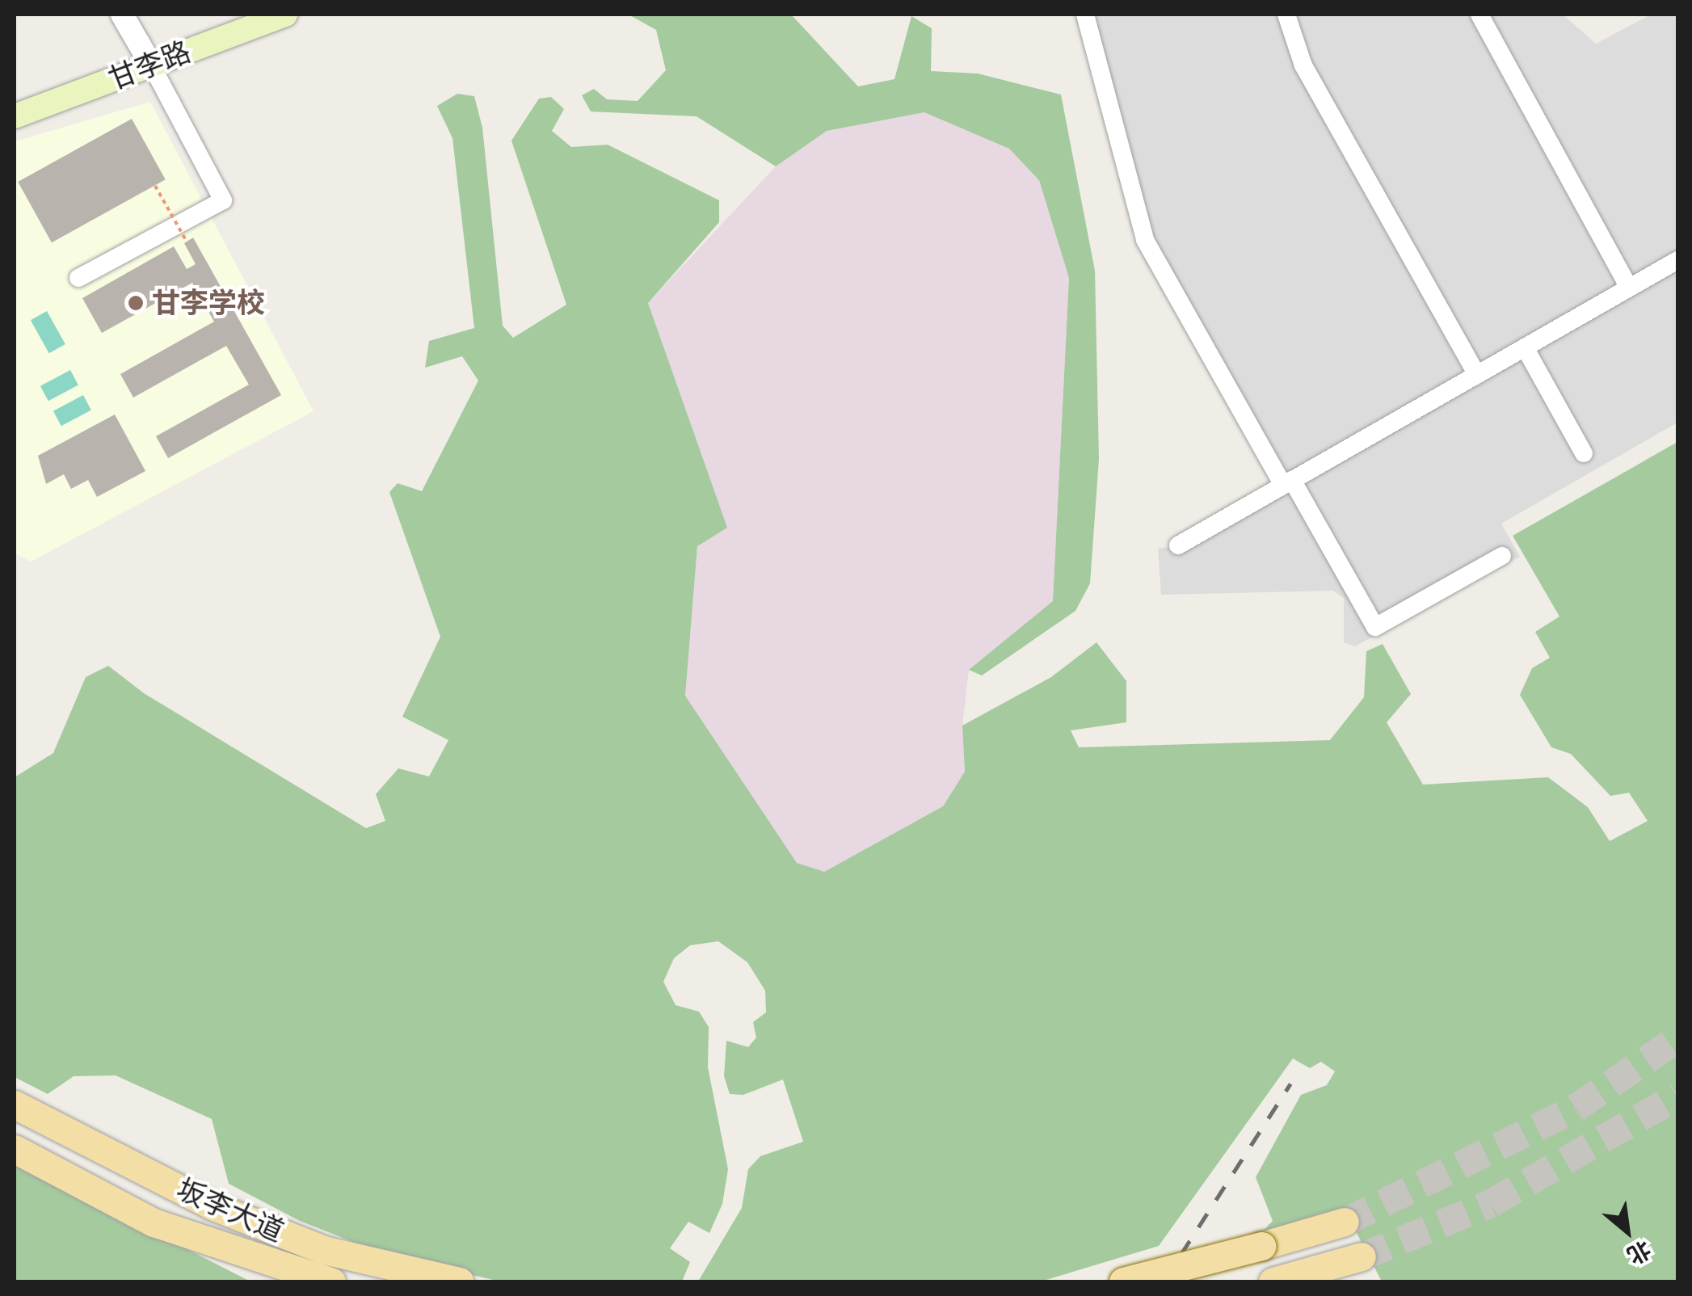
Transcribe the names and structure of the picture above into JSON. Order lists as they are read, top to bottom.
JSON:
{
  "streets": {
    "main road": ["甘李路", "坂李大道"]
  },
  "places": ["甘李学校"],
  "north": "bottom right"
}
